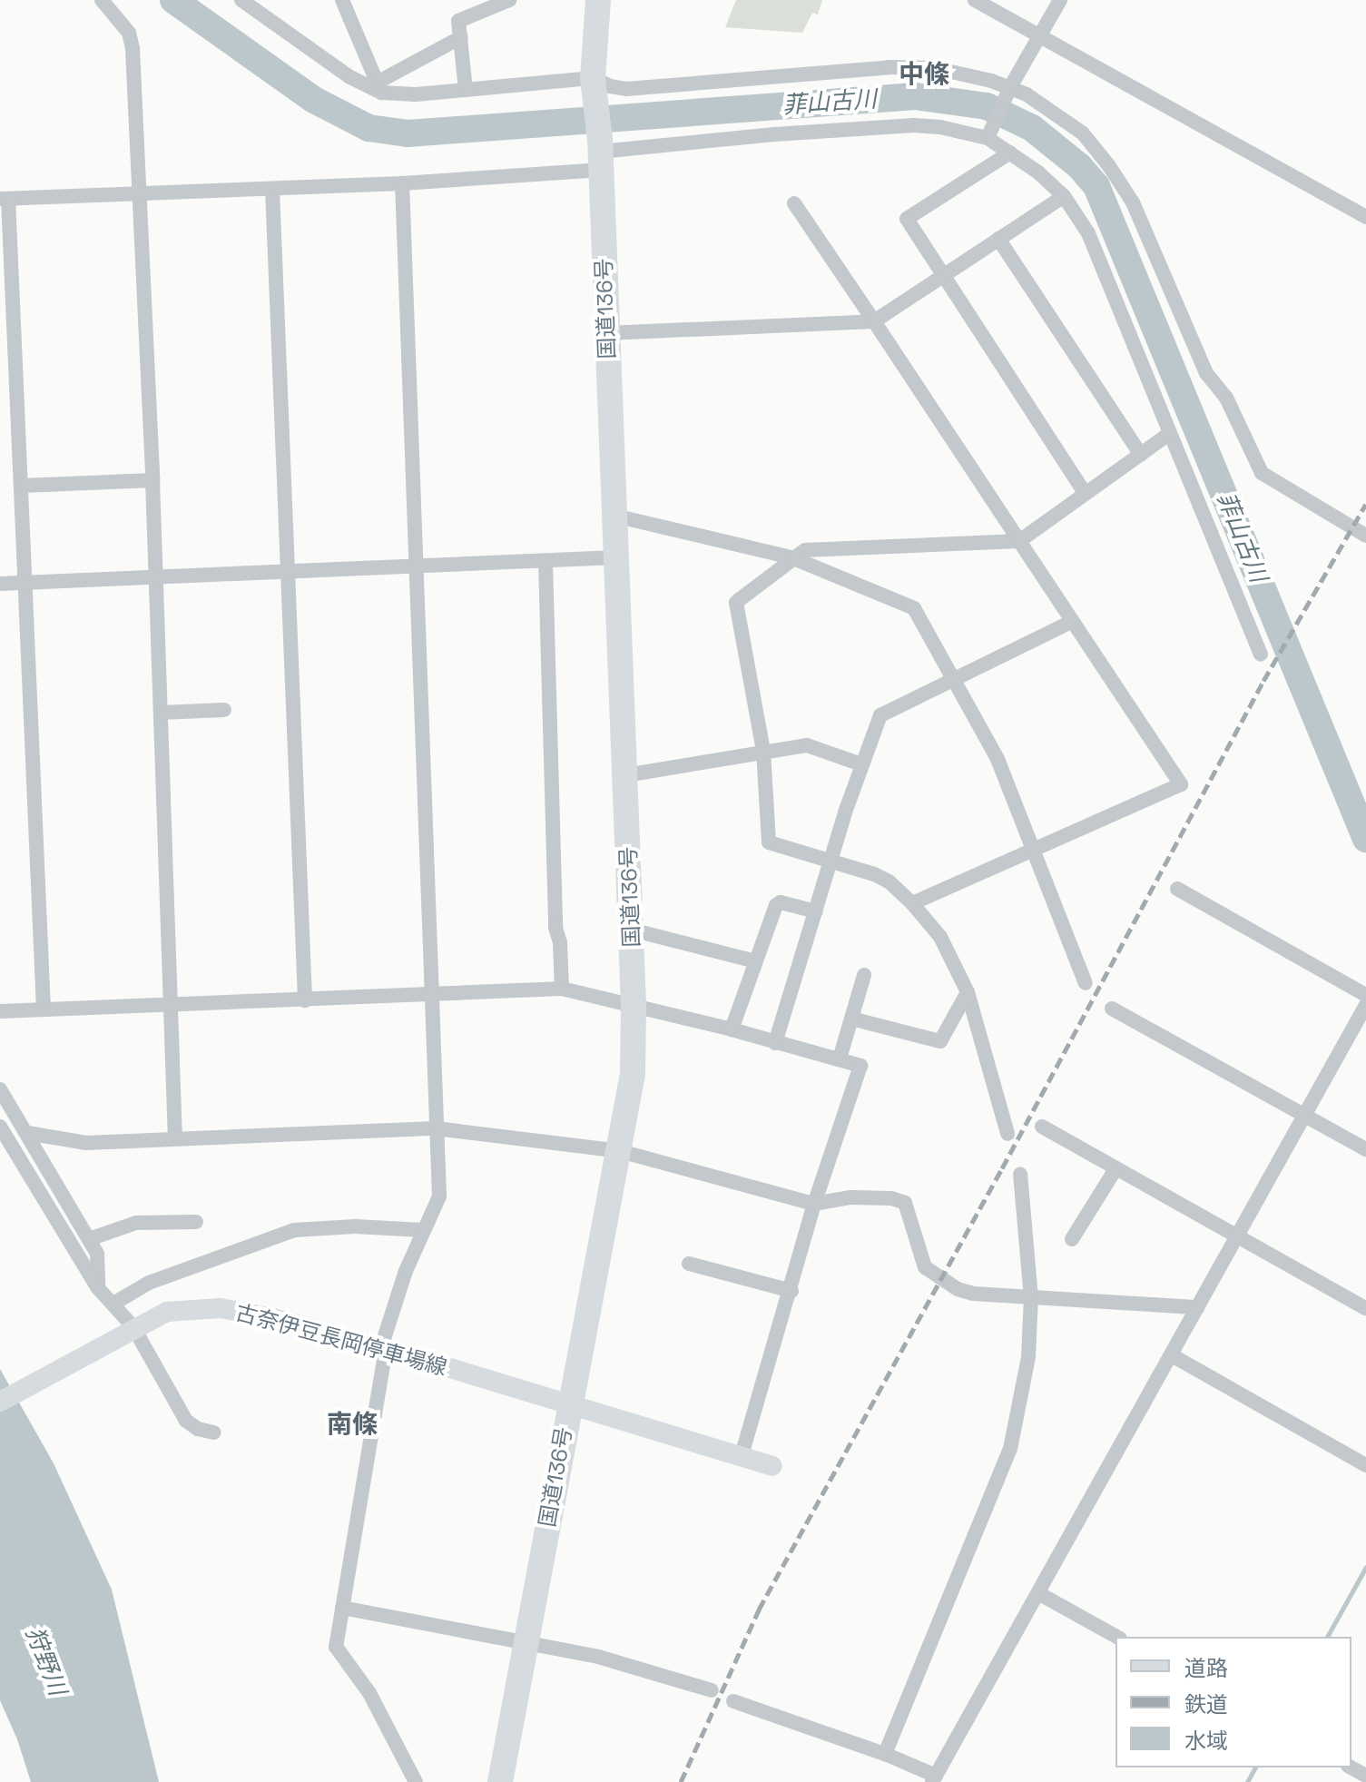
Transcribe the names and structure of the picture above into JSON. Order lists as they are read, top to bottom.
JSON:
{
  "streets": {
    "highway": ["国道136号"],
    "main road": ["古奈伊豆長岡停車場線"]
  },
  "crossings": [
    ["国道136号", "古奈伊豆長岡停車場線"]
  ],
  "districts": ["中條", "南條"],
  "water": ["菲山古川", "狩野川"],
  "legend": ["道路", "鉄道", "水域"]
}
